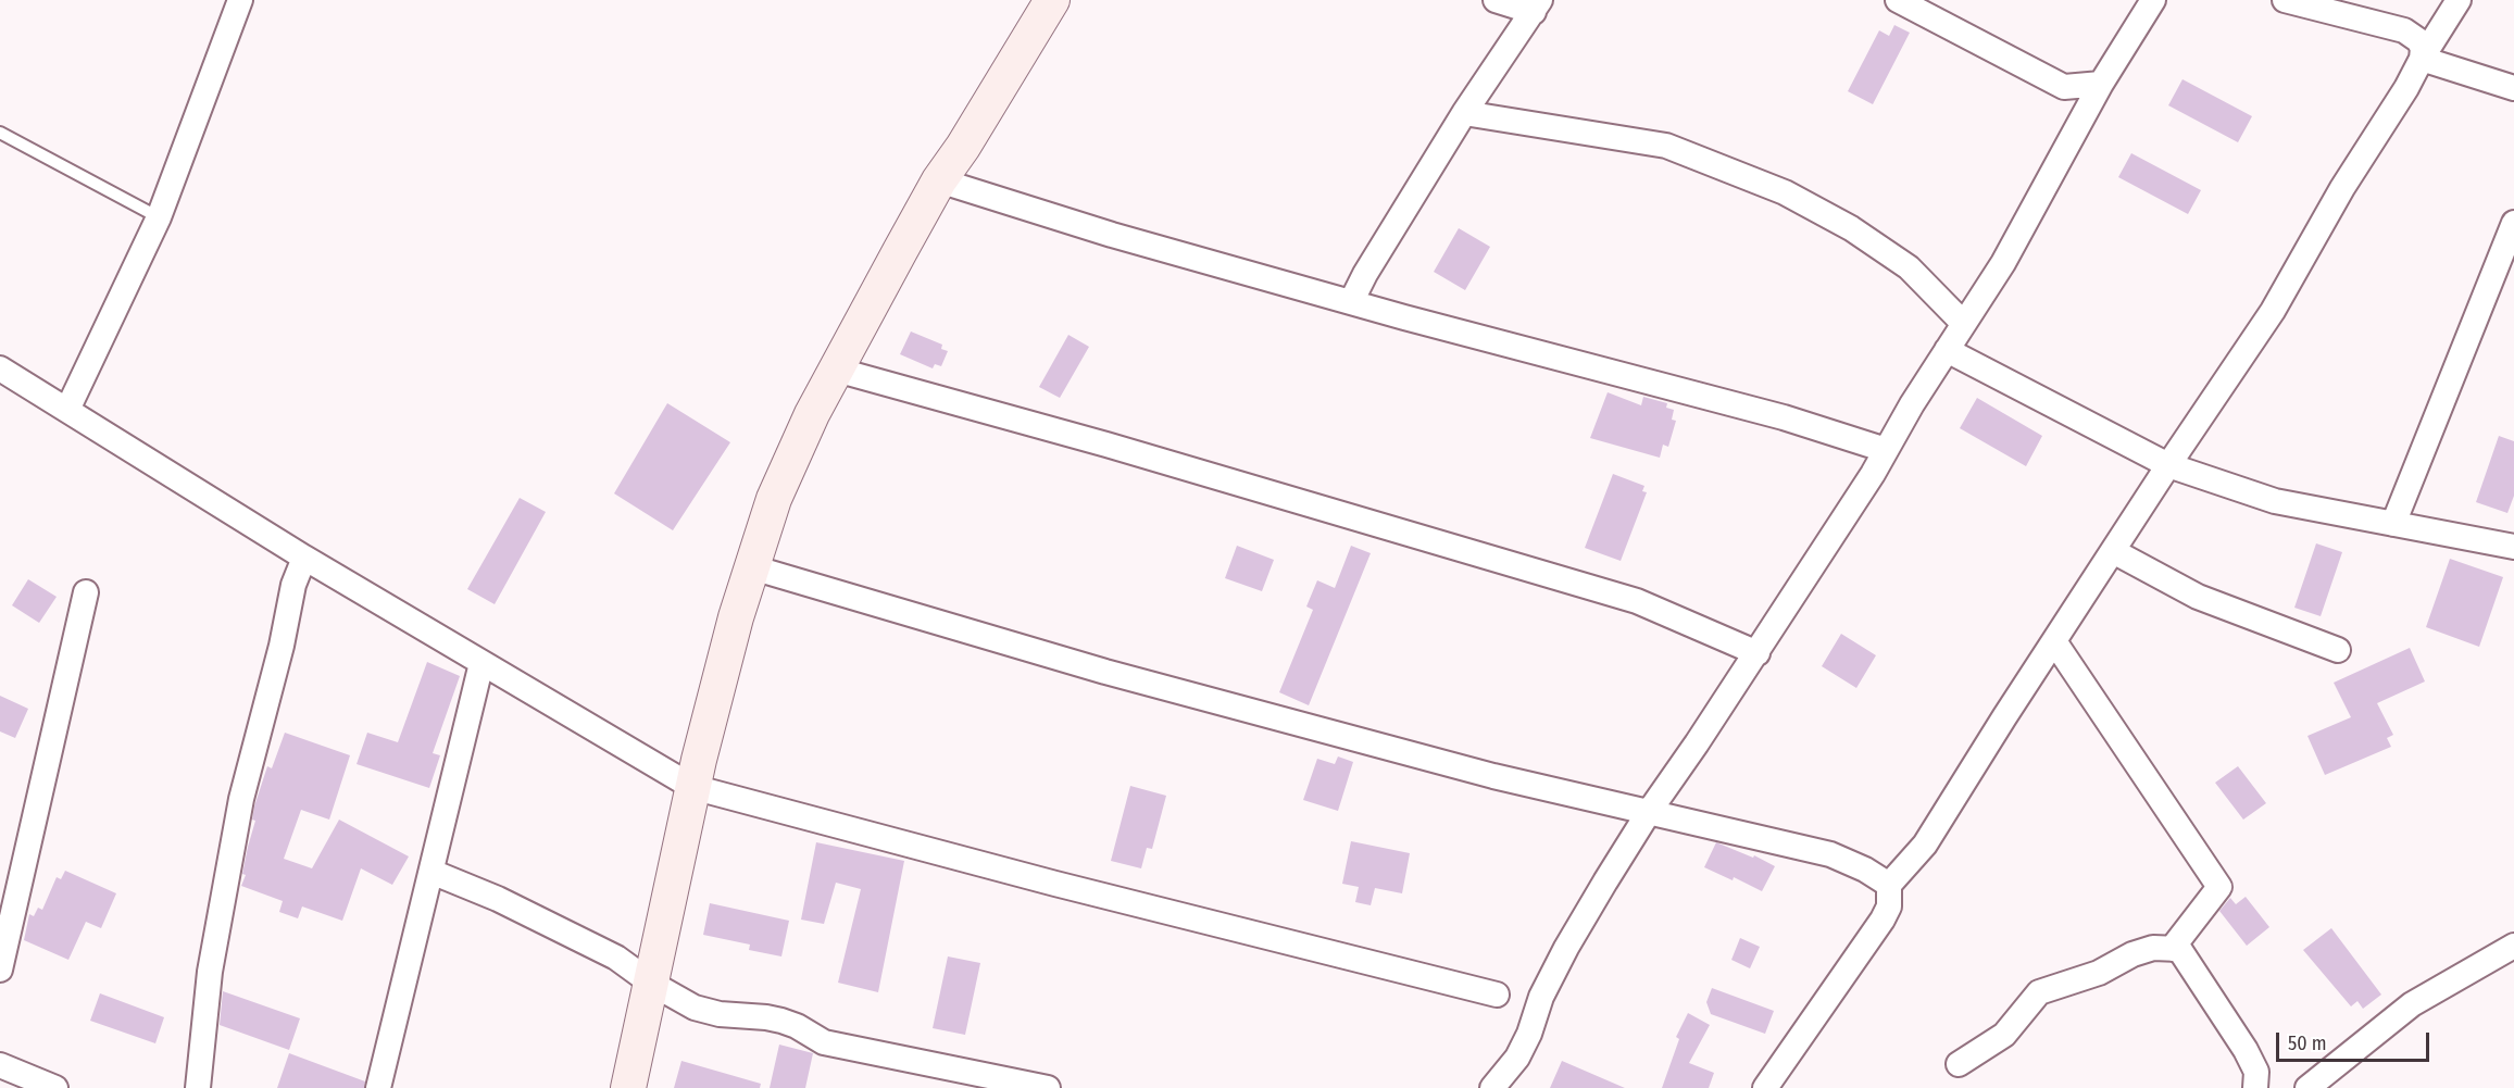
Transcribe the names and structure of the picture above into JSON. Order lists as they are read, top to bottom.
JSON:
{
  "scale_bar": "50 m"
}
